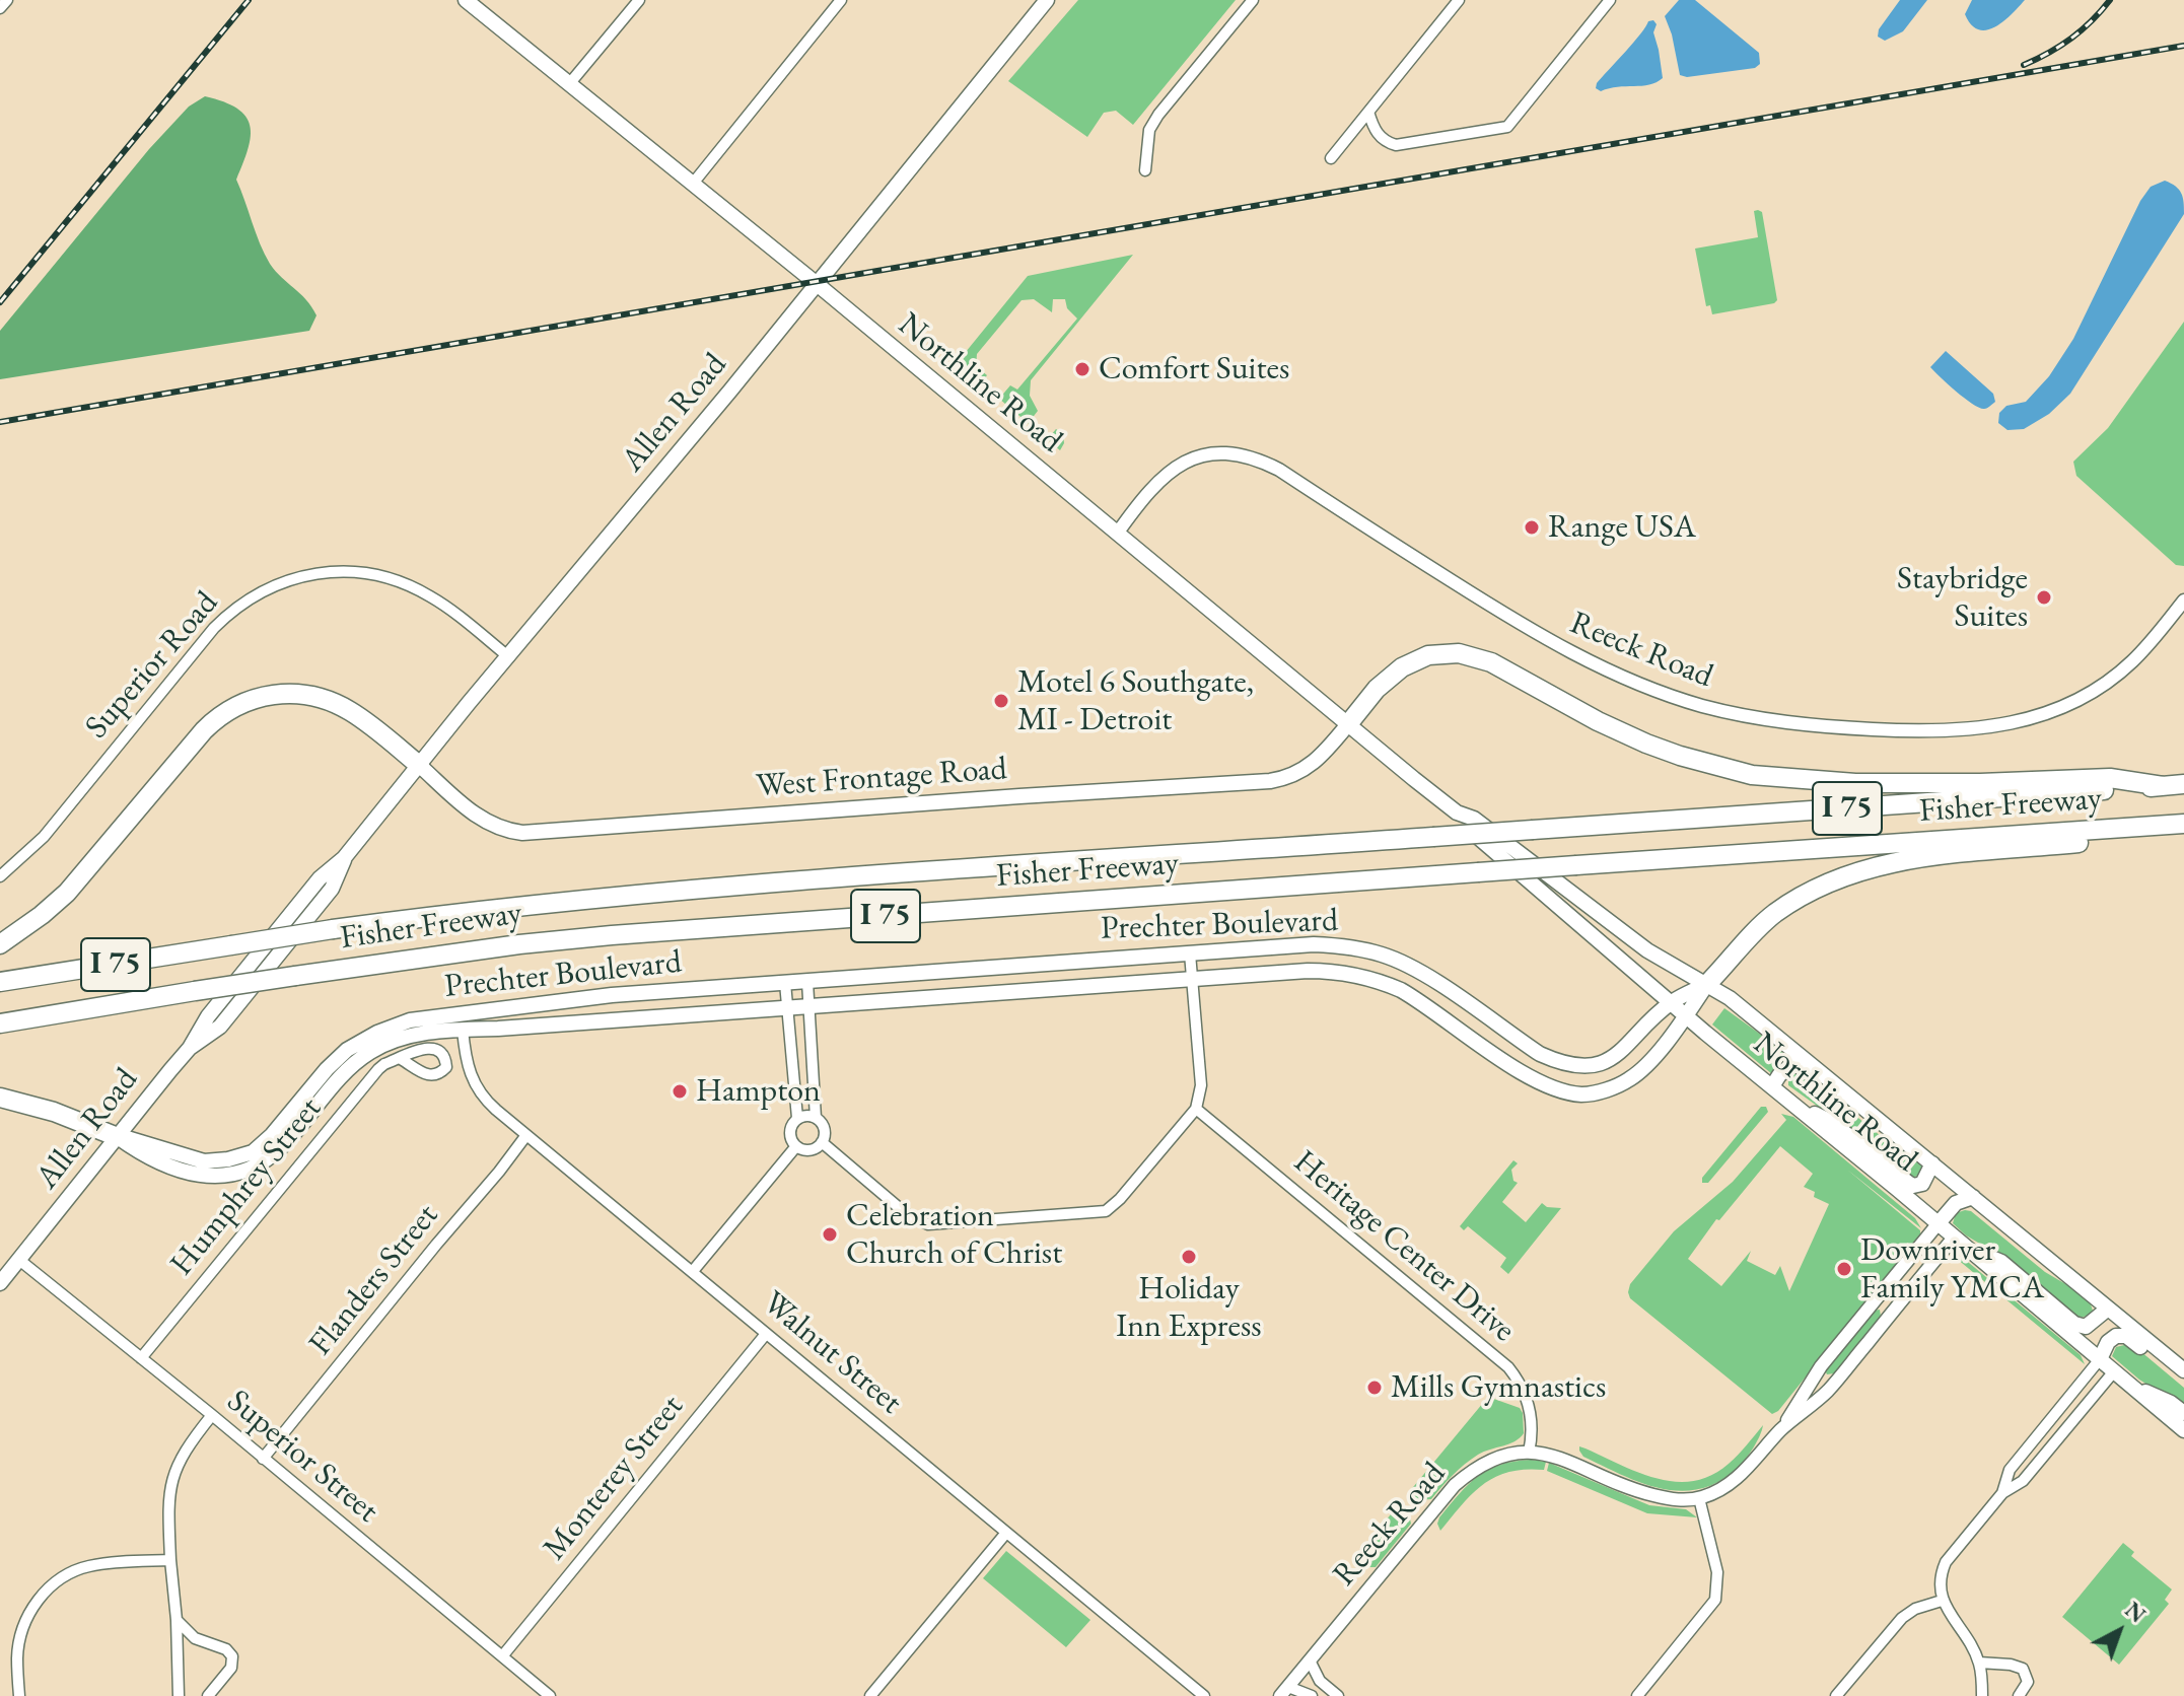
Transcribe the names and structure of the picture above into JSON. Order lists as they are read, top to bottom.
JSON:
{
  "streets": {
    "highway": ["Fisher Freeway", "I 75"],
    "main road": [
      "Northline Road",
      "Allen Road",
      "West Frontage Road",
      "Prechter Boulevard"
    ],
    "street": [
      "Reeck Road",
      "Superior Road",
      "Humphrey Street",
      "Heritage Center Drive",
      "Flanders Street",
      "Walnut Street",
      "Superior Street",
      "Monterey Street"
    ]
  },
  "crossings": [
    ["Northline Road", "Allen Road"],
    ["Northline Road", "Reeck Road"],
    ["Northline Road", "West Frontage Road"],
    ["Northline Road", "Prechter Boulevard"],
    ["Allen Road", "Superior Road"],
    ["Allen Road", "West Frontage Road"],
    ["Allen Road", "Prechter Boulevard"],
    ["Allen Road", "Superior Street"],
    ["Reeck Road", "Heritage Center Drive"],
    ["Prechter Boulevard", "Walnut Street"],
    ["Humphrey Street", "Superior Street"],
    ["Flanders Street", "Walnut Street"],
    ["Flanders Street", "Superior Street"],
    ["Walnut Street", "Monterey Street"],
    ["Superior Street", "Monterey Street"]
  ],
  "places": [
    "Comfort Suites",
    "Range USA",
    "Staybridge Suites",
    "Motel 6 Southgate, MI - Detroit",
    "Hampton",
    "Celebration Church of Christ",
    "Holiday Inn Express",
    "Downriver Family YMCA",
    "Mills Gymnastics"
  ],
  "north": "top right"
}
